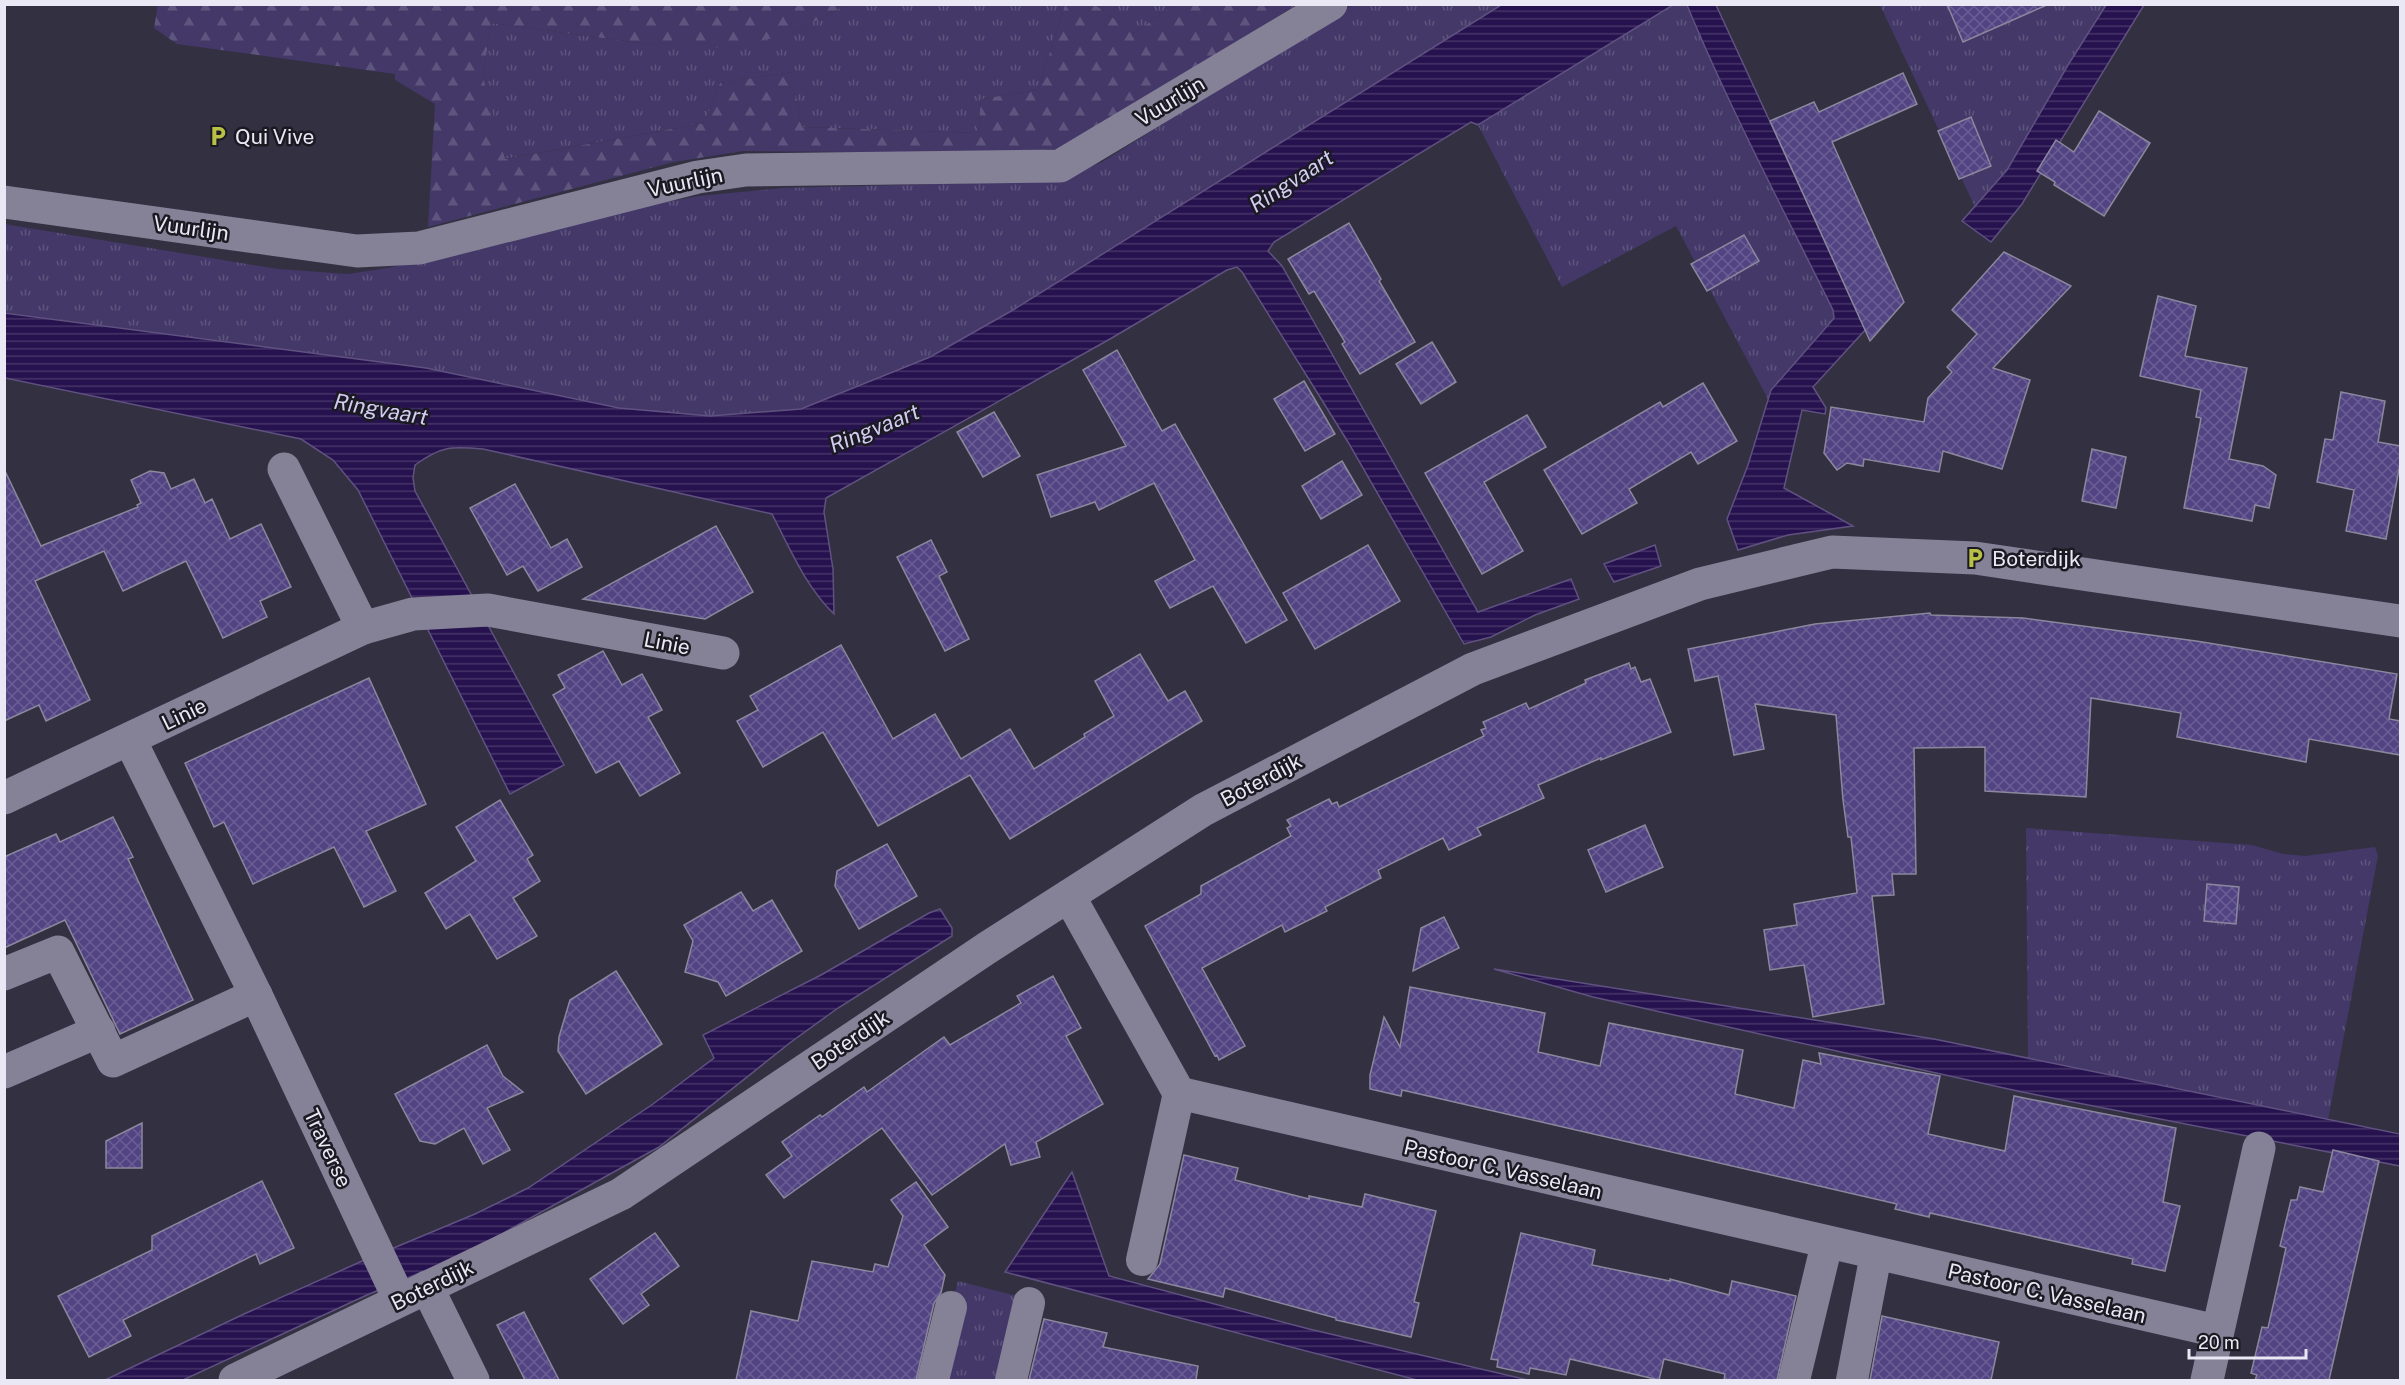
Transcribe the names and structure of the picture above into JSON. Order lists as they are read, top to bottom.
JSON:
{
  "streets": {
    "street": [
      "Vuurlijn",
      "Linie",
      "Boterdijk",
      "Traverse",
      "Pastoor C. Vasselaan"
    ]
  },
  "crossings": [
    ["Linie", "Traverse"],
    ["Boterdijk", "Traverse"]
  ],
  "water": ["Ringvaart"],
  "places": {
    "parking": ["Qui Vive", "Boterdijk"]
  },
  "scale_bar": "20 m"
}
